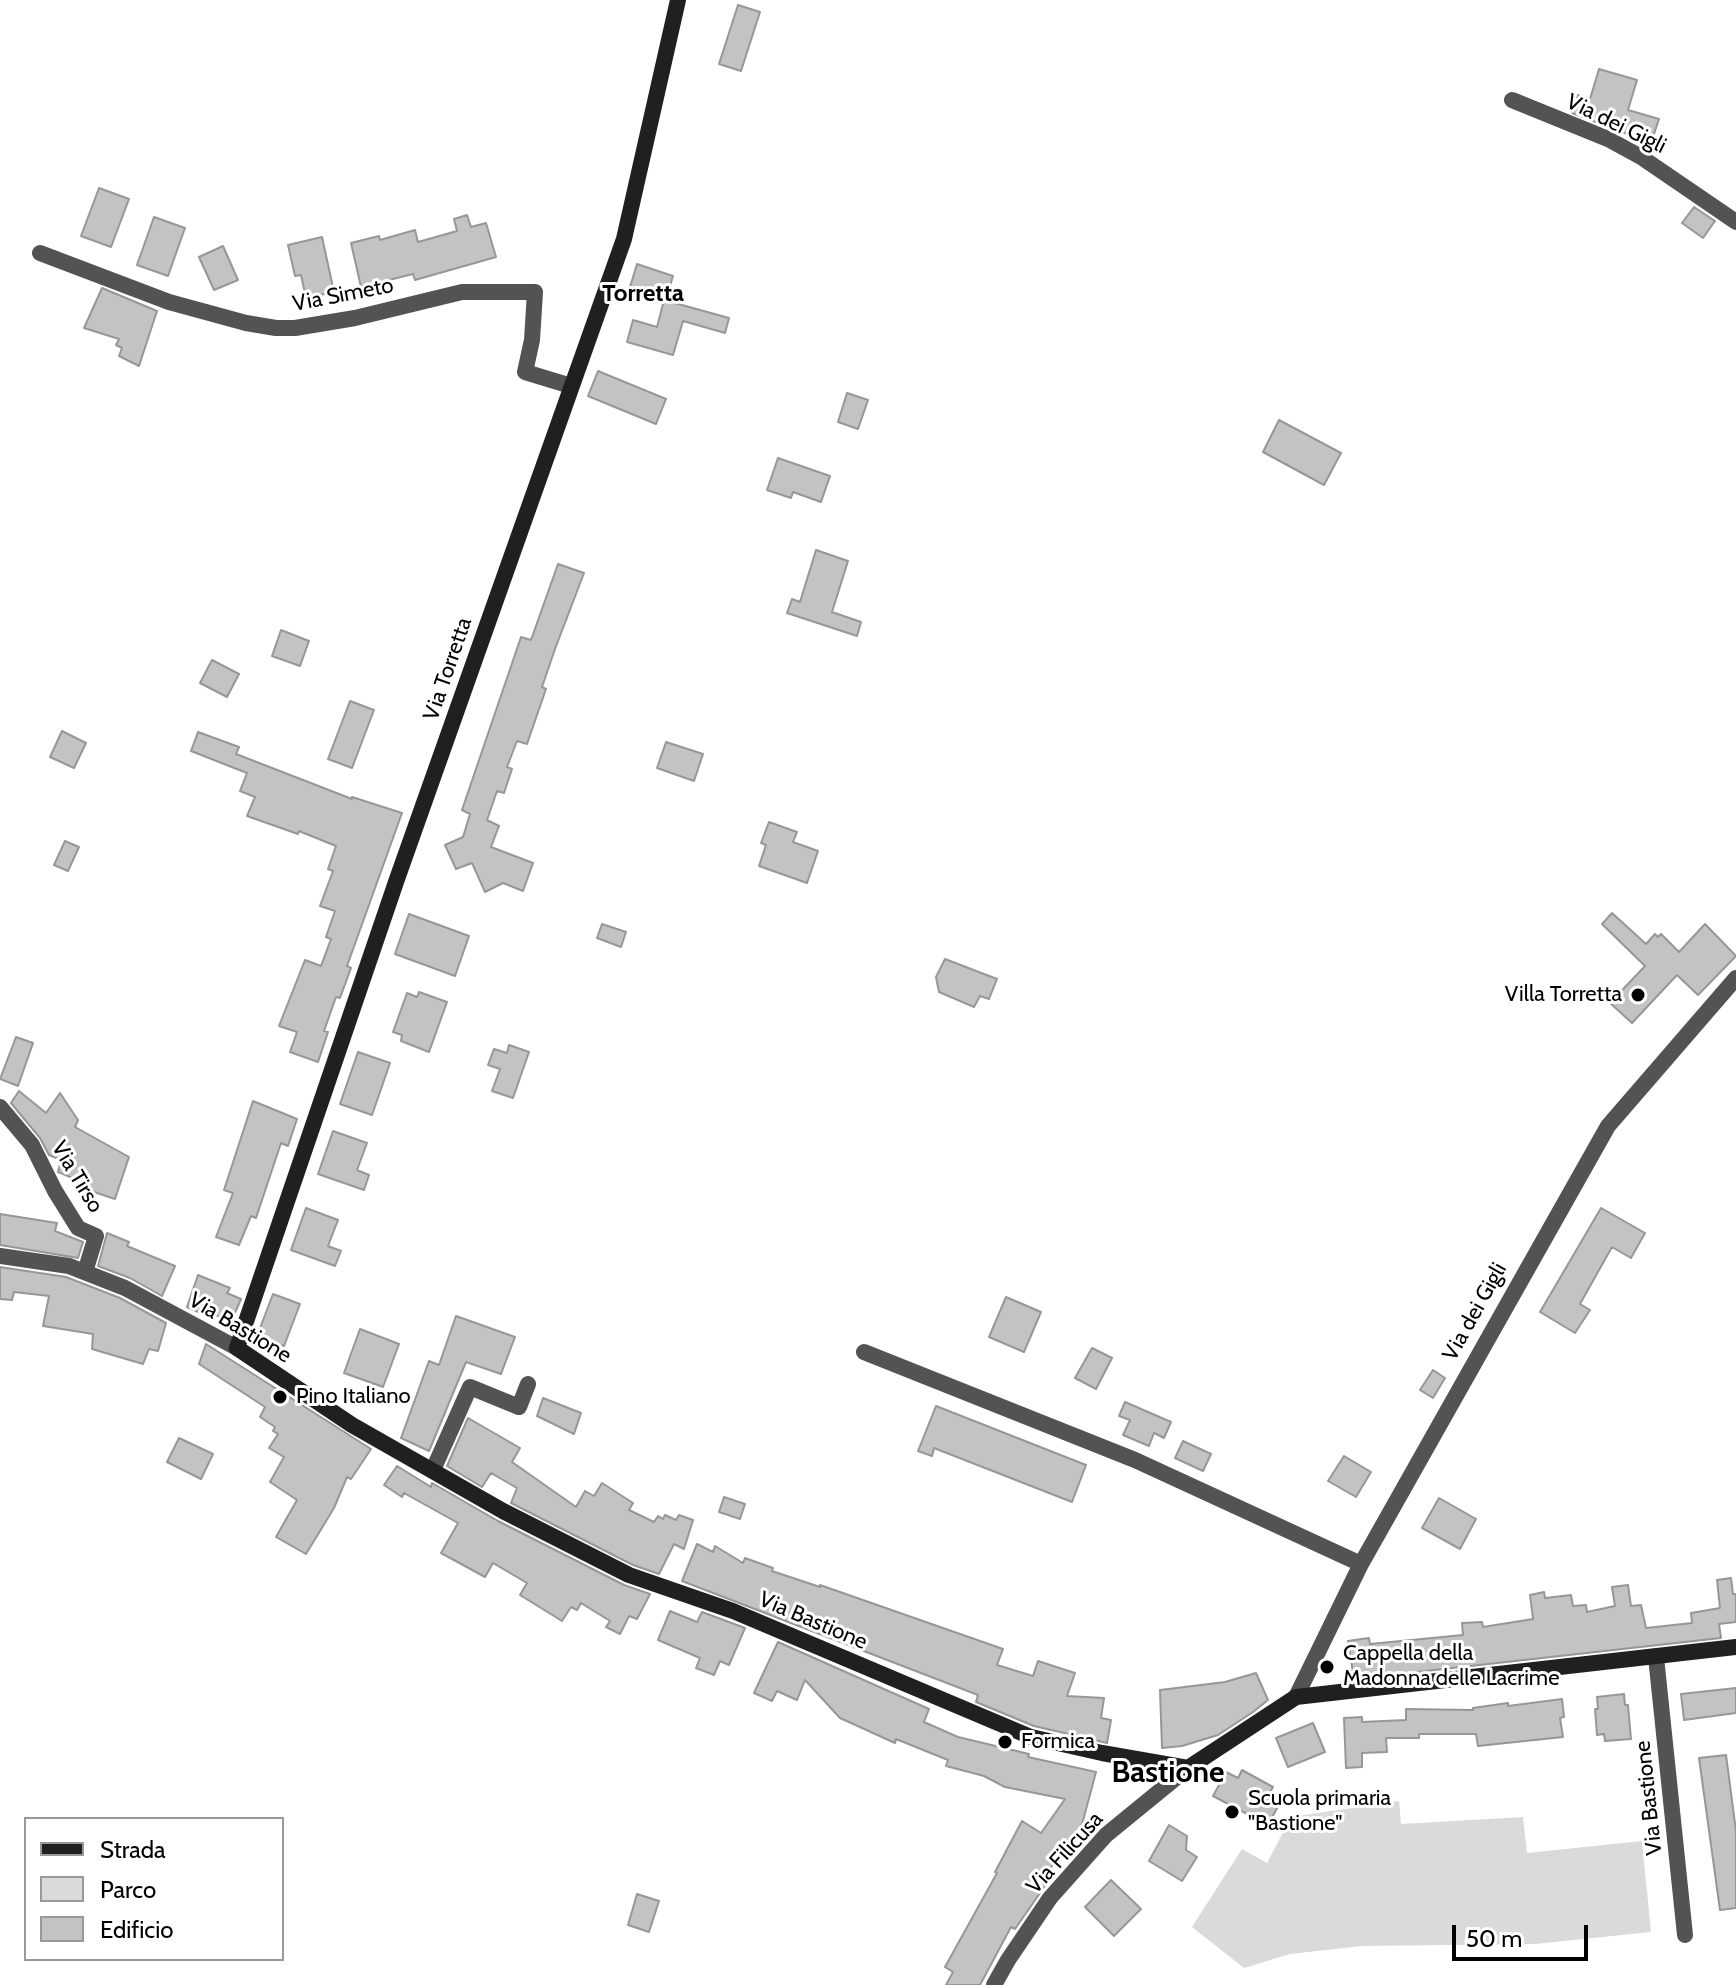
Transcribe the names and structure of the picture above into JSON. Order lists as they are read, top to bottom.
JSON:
{
  "streets": {
    "street": [
      "Via dei Gigli",
      "Via Simeto",
      "Via Torretta",
      "Via Tirso",
      "Via Bastione",
      "Via Filicusa"
    ]
  },
  "crossings": [
    ["Via Simeto", "Via Torretta"],
    ["Via Torretta", "Via Bastione"],
    ["Via Tirso", "Via Bastione"],
    ["Via Bastione", "Via Filicusa"]
  ],
  "districts": ["Torretta", "Bastione"],
  "places": [
    "Villa Torretta",
    "Pino Italiano",
    "Cappella della Madonna delle Lacrime",
    "Formica",
    "Scuola primaria \"Bastione\""
  ],
  "legend": ["Strada", "Parco", "Edificio"],
  "scale_bar": "50 m"
}
